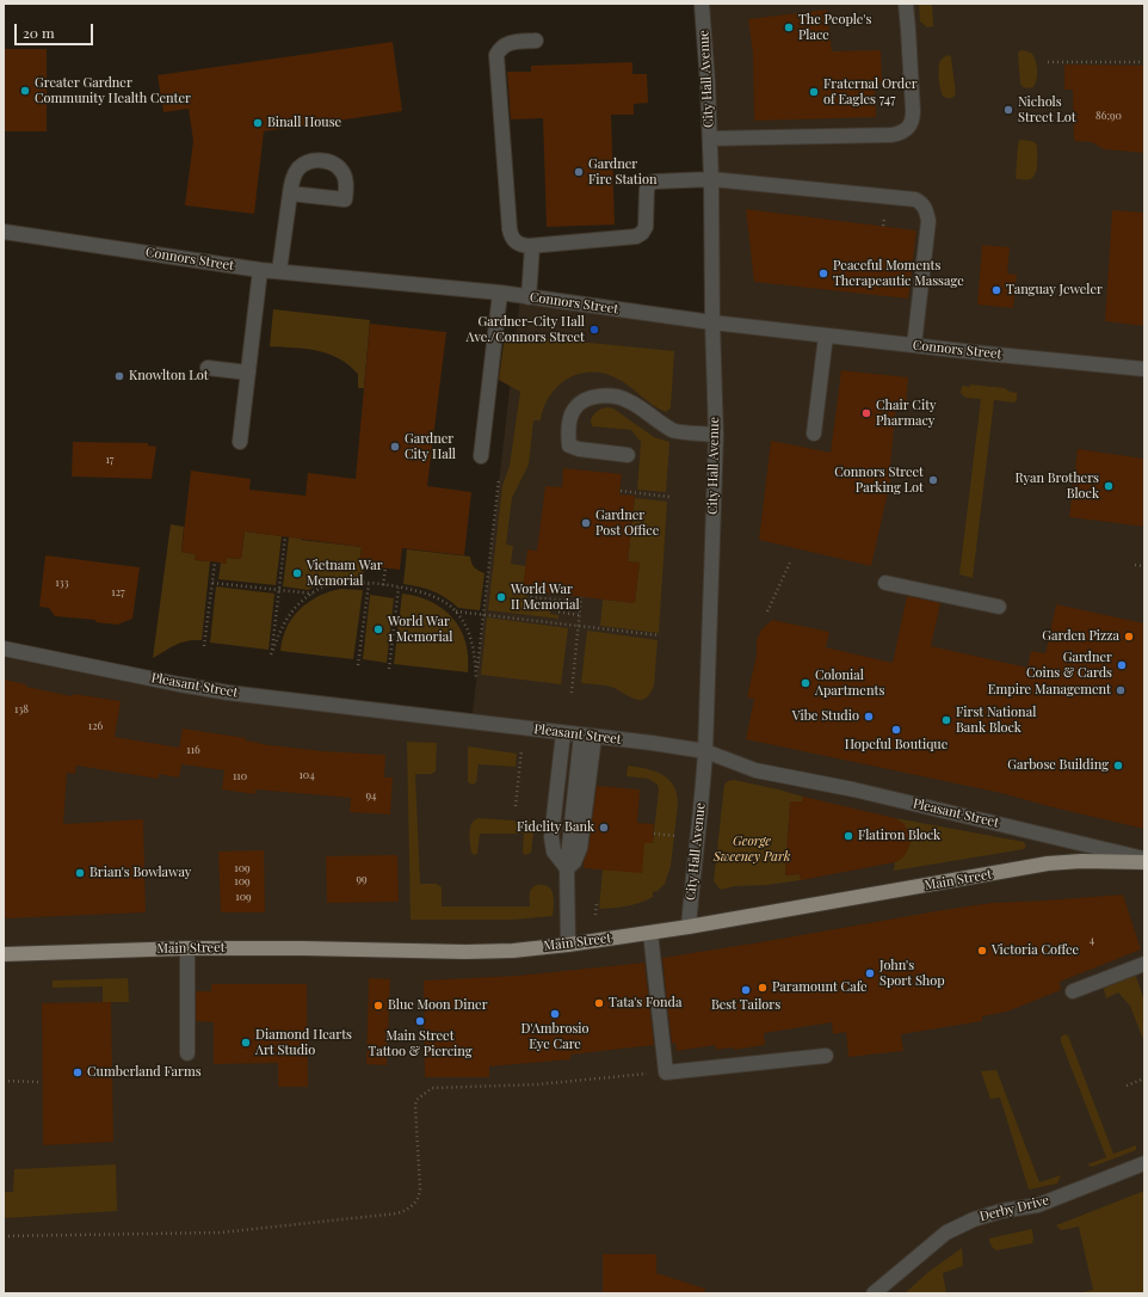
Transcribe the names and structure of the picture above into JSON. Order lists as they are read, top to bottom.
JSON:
{
  "streets": {
    "main road": ["Main Street"],
    "street": [
      "City Hall Avenue",
      "Connors Street",
      "Pleasant Street",
      "Derby Drive"
    ]
  },
  "crossings": [
    ["City Hall Avenue", "Connors Street"],
    ["City Hall Avenue", "Pleasant Street"],
    ["City Hall Avenue", "Main Street"]
  ],
  "parks": ["George Sweeney Park"],
  "places": [
    "The People's Place",
    "Greater Gardner Community Health Center",
    "Fraternal Order of Eagles 747",
    "Nichols Street Lot",
    "Binall House",
    "Gardner Fire Station",
    "Peaceful Moments Therapeautic Massage",
    "Tanguay Jeweler",
    "Gardner-City Hall Ave./Connors Street",
    "Knowlton Lot",
    "Chair City Pharmacy",
    "Gardner City Hall",
    "Connors Street Parking Lot",
    "Ryan Brothers Block",
    "Gardner Post Office",
    "Vietnam War Memorial",
    "World War II Memorial",
    "World War 1 Memorial",
    "Garden Pizza",
    "Gardner Coins & Cards",
    "Colonial Apartments",
    "Empire Management",
    "Vibe Studio",
    "First National Bank Block",
    "Hopeful Boutique",
    "Garbose Building",
    "Fidelity Bank",
    "Flatiron Block",
    "Brian's Bowlaway",
    "Victoria Coffee",
    "John's Sport Shop",
    "Paramount Cafe",
    "Best Tailors",
    "Tata's Fonda",
    "Blue Moon Diner",
    "D'Ambrosio Eye Care",
    "Main Street Tattoo & Piercing",
    "Diamond Hearts Art Studio",
    "Cumberland Farms"
  ],
  "house_numbers": [
    "86;90",
    "17",
    "133",
    "127",
    "138",
    "126",
    "116",
    "104",
    "110",
    "94",
    "109",
    "99",
    "109",
    "109",
    "4"
  ],
  "scale_bar": "20 m"
}
